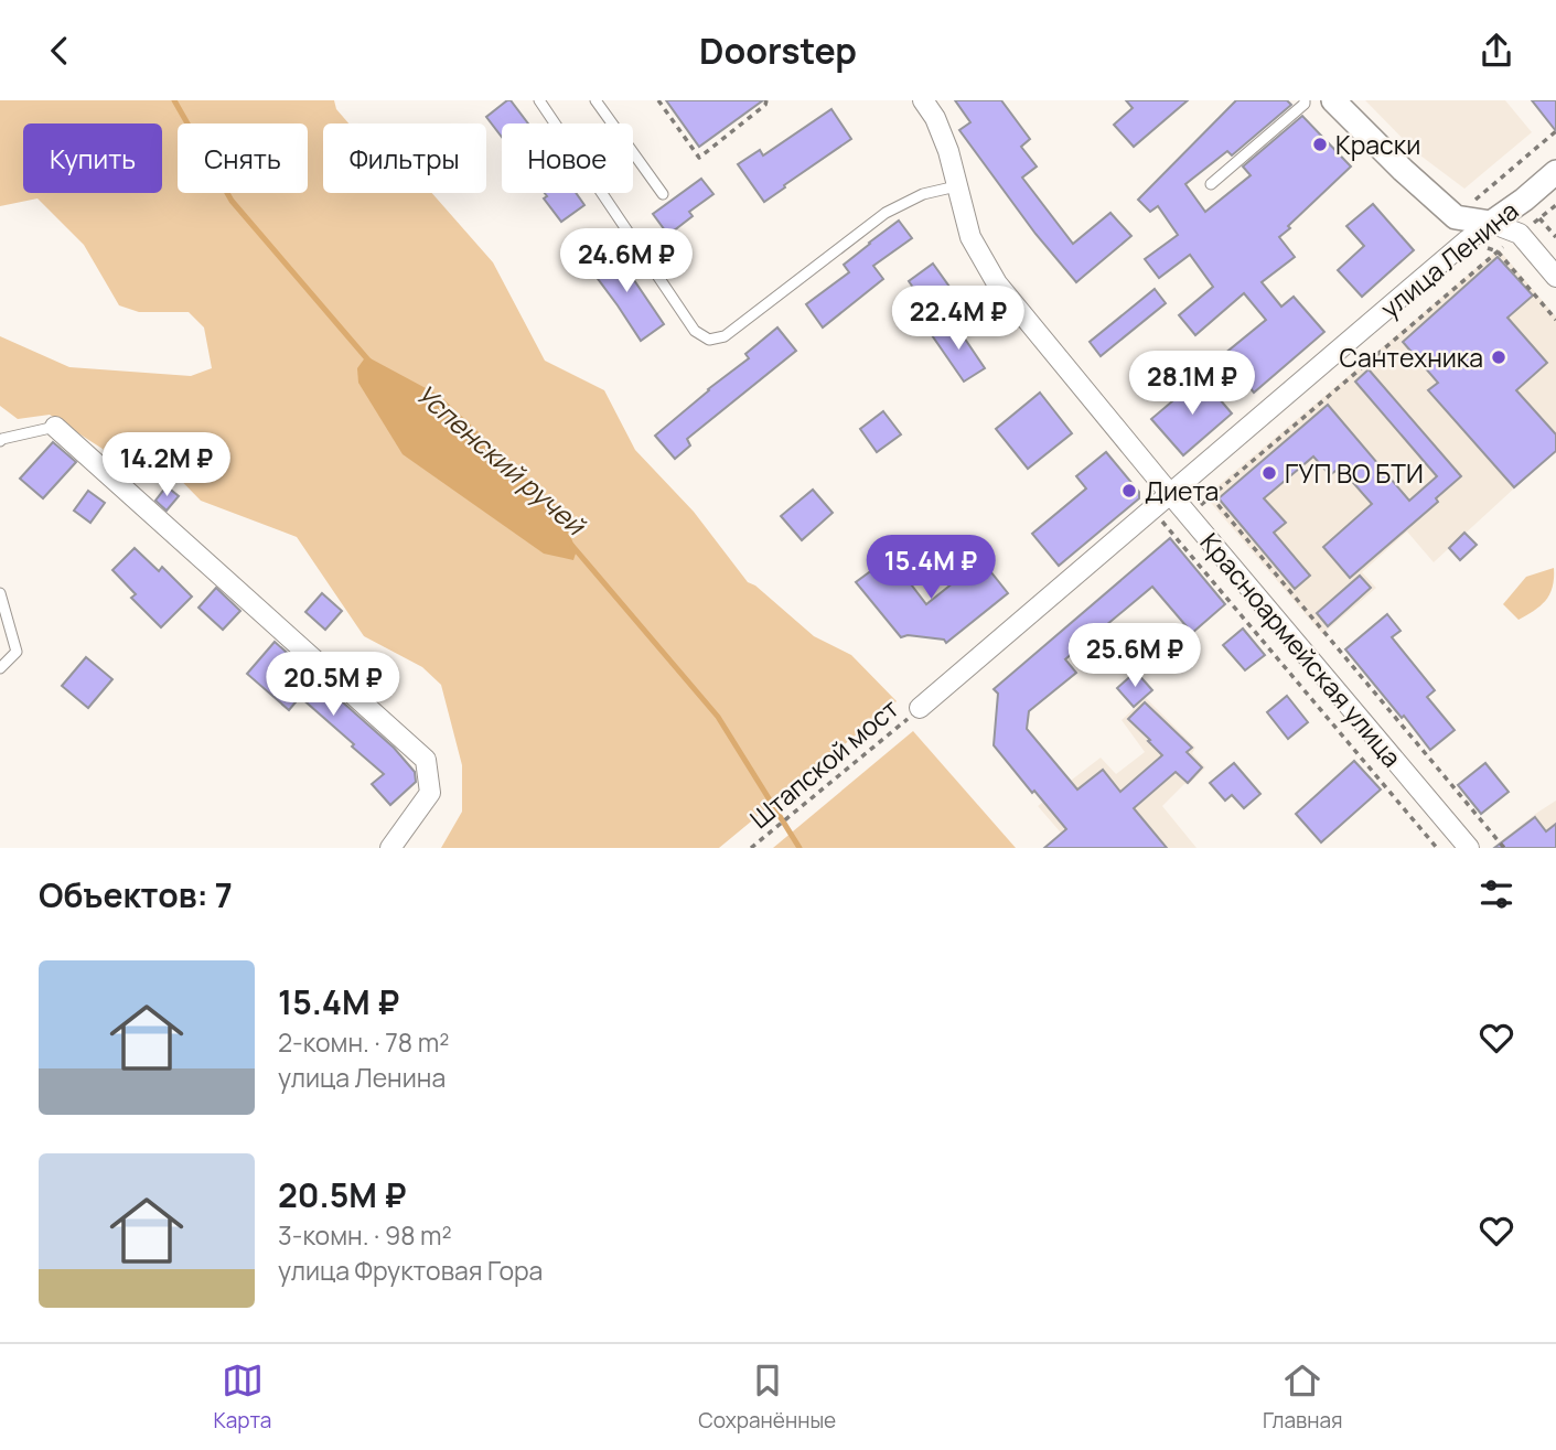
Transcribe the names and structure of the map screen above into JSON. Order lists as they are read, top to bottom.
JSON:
{
  "streets": {
    "street": ["улица Ленина", "Красноармейская улица"],
    "path": ["Штапской мост"]
  },
  "crossings": [
    ["улица Ленина", "Красноармейская улица"],
    ["улица Ленина", "Штапской мост"]
  ],
  "water": ["Успенский ручей"],
  "places": [
    "Краски",
    "Сантехника",
    "ГУП ВО БТИ",
    "Диета"
  ],
  "page": {
    "header": "Doorstep",
    "chip": [
      "Купить",
      "Снять",
      "Фильтры",
      "Новое"
    ],
    "price": [
      "24.6M ₽",
      "22.4M ₽",
      "28.1M ₽",
      "14.2M ₽",
      "15.4M ₽",
      "25.6M ₽",
      "20.5M ₽"
    ],
    "heading": "Объектов: 7",
    "list": [
      {
        "name": "15.4M ₽",
        "note": "2-комн. · 78 m² · улица Ленина"
      },
      {
        "name": "20.5M ₽",
        "note": "3-комн. · 98 m² · улица Фруктовая Гора"
      }
    ],
    "tabs": ["Карта", "Сохранённые", "Главная"]
  }
}
